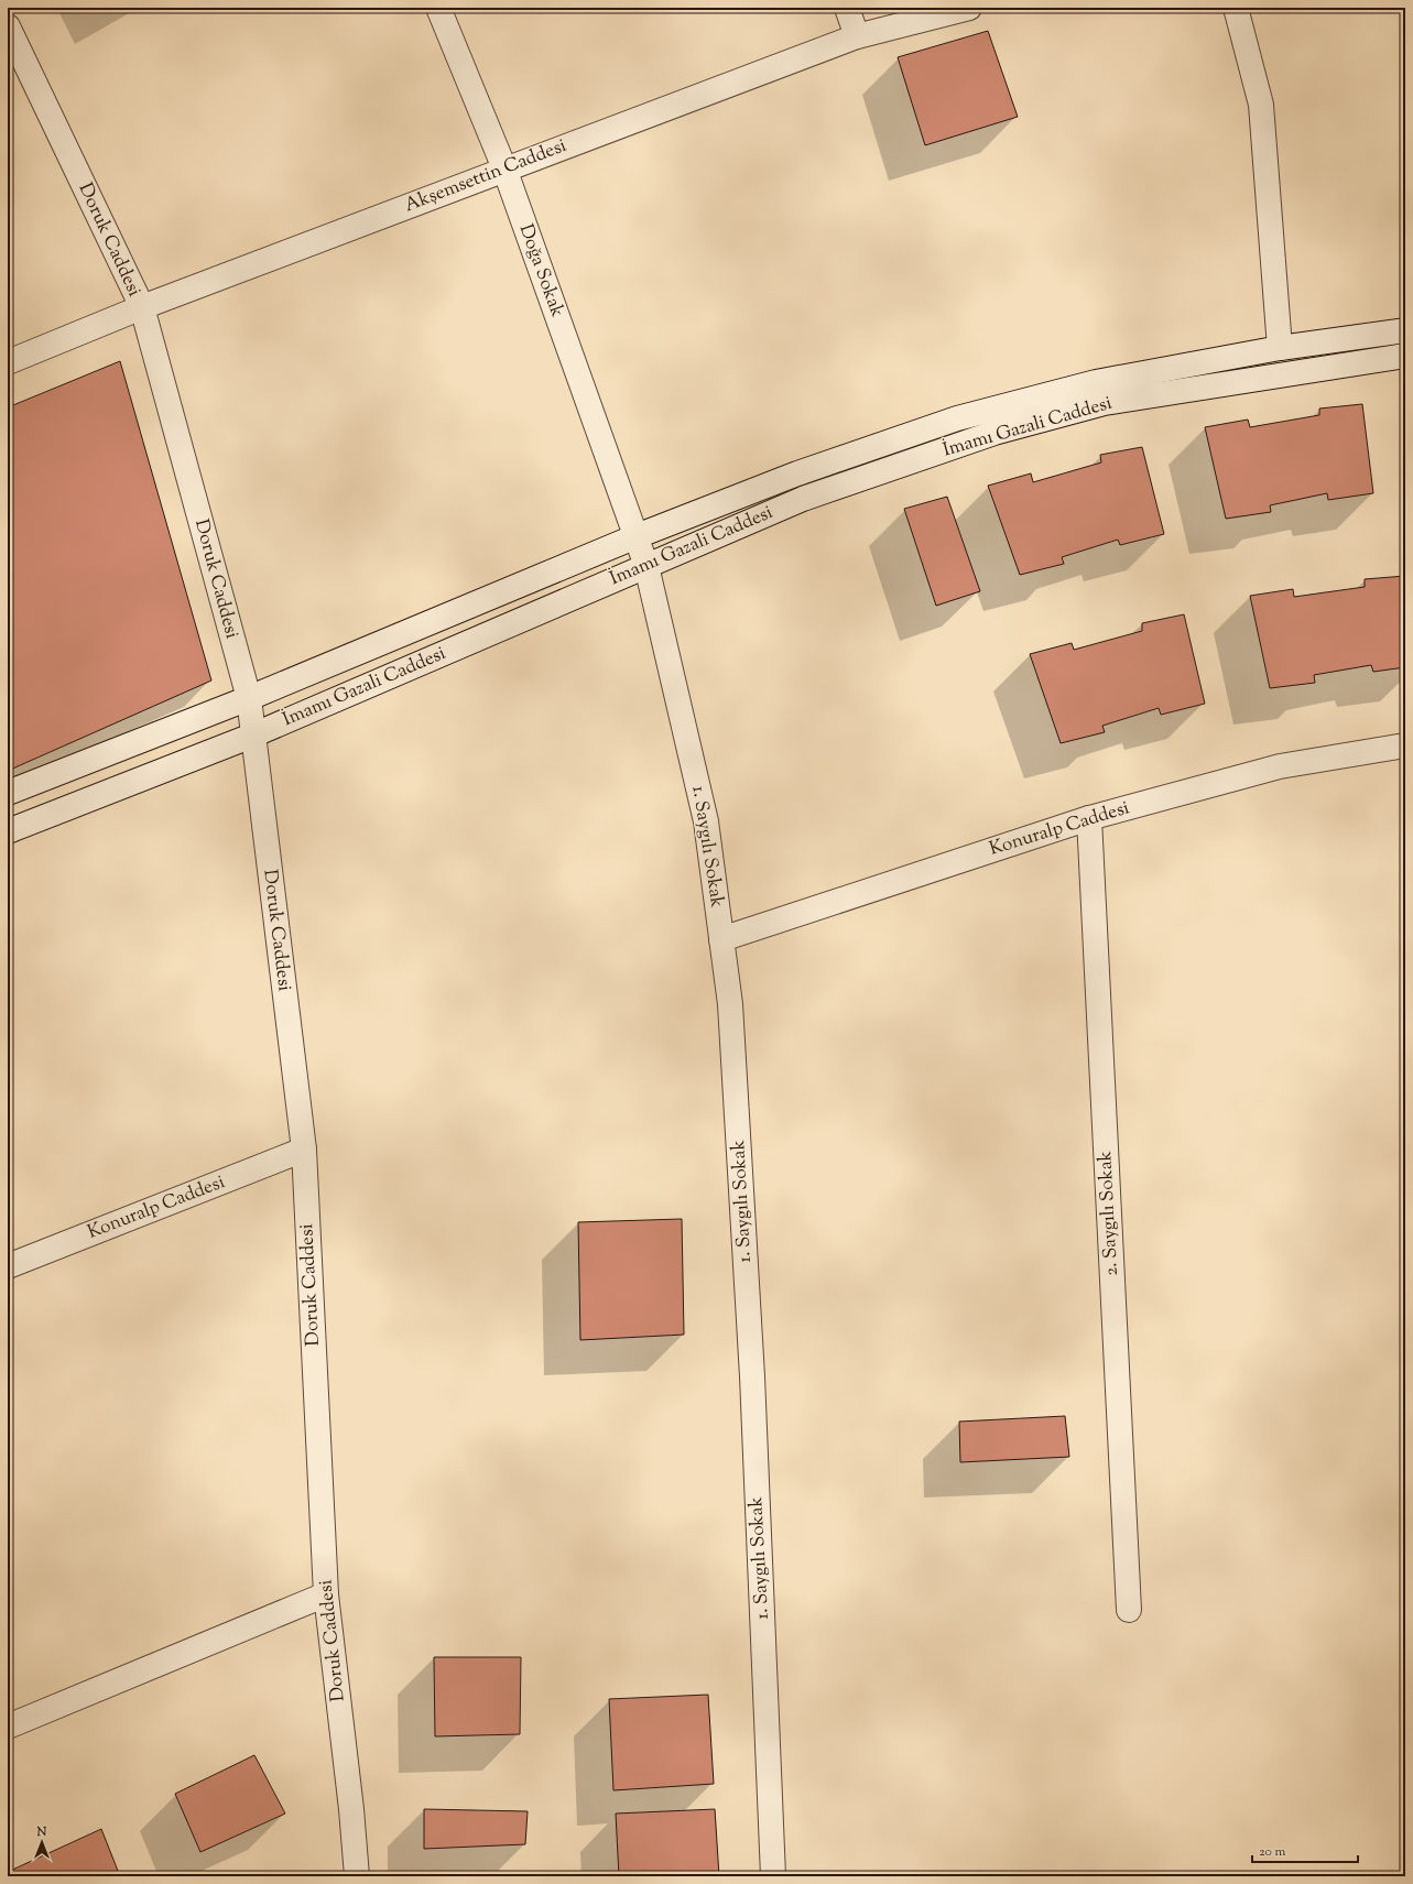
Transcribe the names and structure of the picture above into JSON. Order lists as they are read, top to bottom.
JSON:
{
  "streets": {
    "street": [
      "Akşemsettin Caddesi",
      "Doruk Caddesi",
      "Doğa Sokak",
      "İmamı Gazali Caddesi",
      "Konuralp Caddesi",
      "1. Saygılı Sokak",
      "2. Saygılı Sokak"
    ]
  },
  "crossings": [
    ["Akşemsettin Caddesi", "Doruk Caddesi"],
    ["Akşemsettin Caddesi", "Doğa Sokak"],
    ["Doruk Caddesi", "İmamı Gazali Caddesi"],
    ["Doruk Caddesi", "Konuralp Caddesi"],
    ["Doğa Sokak", "İmamı Gazali Caddesi"],
    ["Doğa Sokak", "1. Saygılı Sokak"],
    ["İmamı Gazali Caddesi", "1. Saygılı Sokak"],
    ["Konuralp Caddesi", "1. Saygılı Sokak"],
    ["Konuralp Caddesi", "2. Saygılı Sokak"]
  ],
  "scale_bar": "20 m",
  "north": "top"
}
